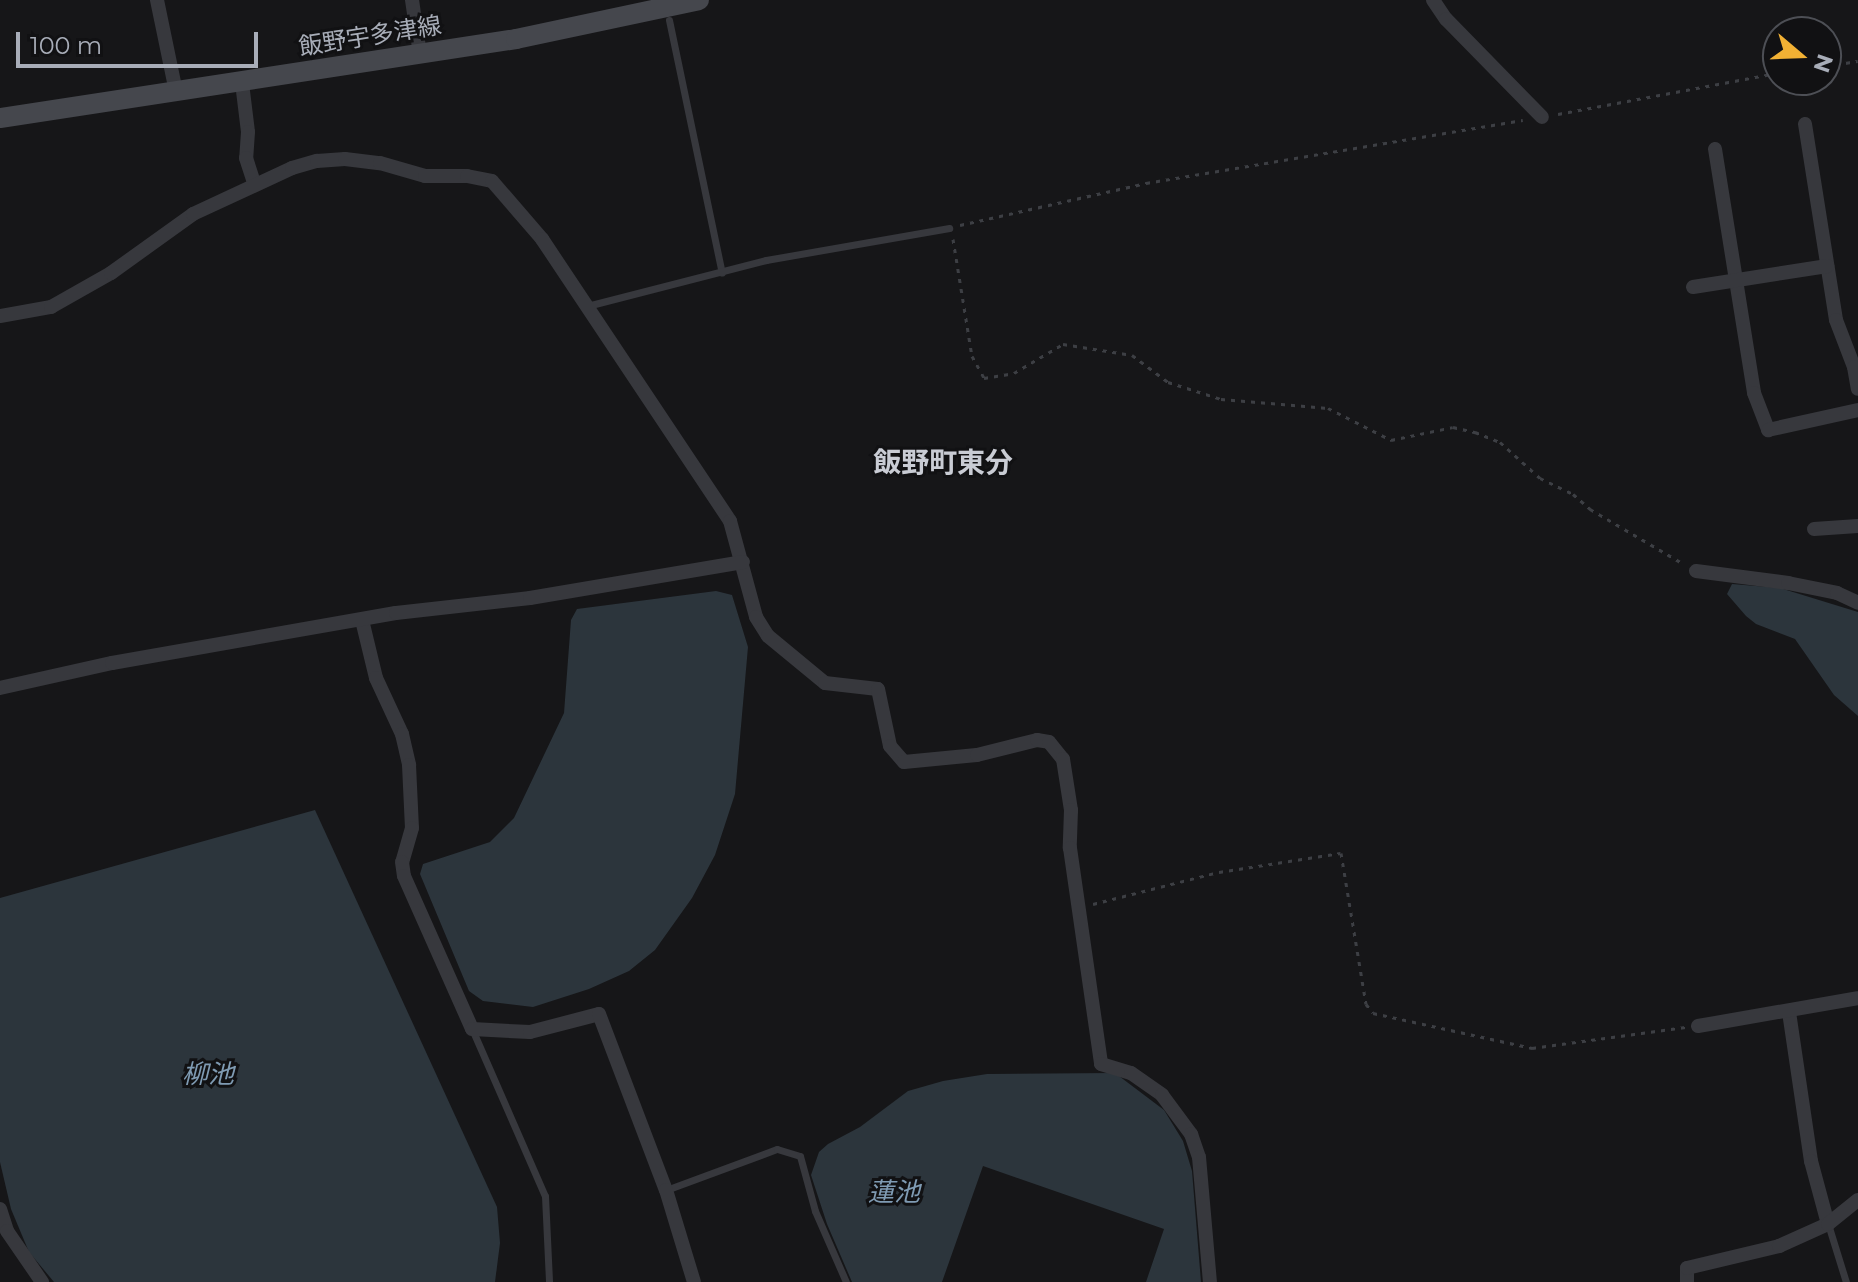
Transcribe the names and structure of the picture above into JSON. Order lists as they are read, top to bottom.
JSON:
{
  "streets": {
    "main road": ["飯野宇多津線"]
  },
  "districts": ["飯野町東分"],
  "water": ["柳池", "蓮池"],
  "scale_bar": "100 m",
  "north": "right"
}
